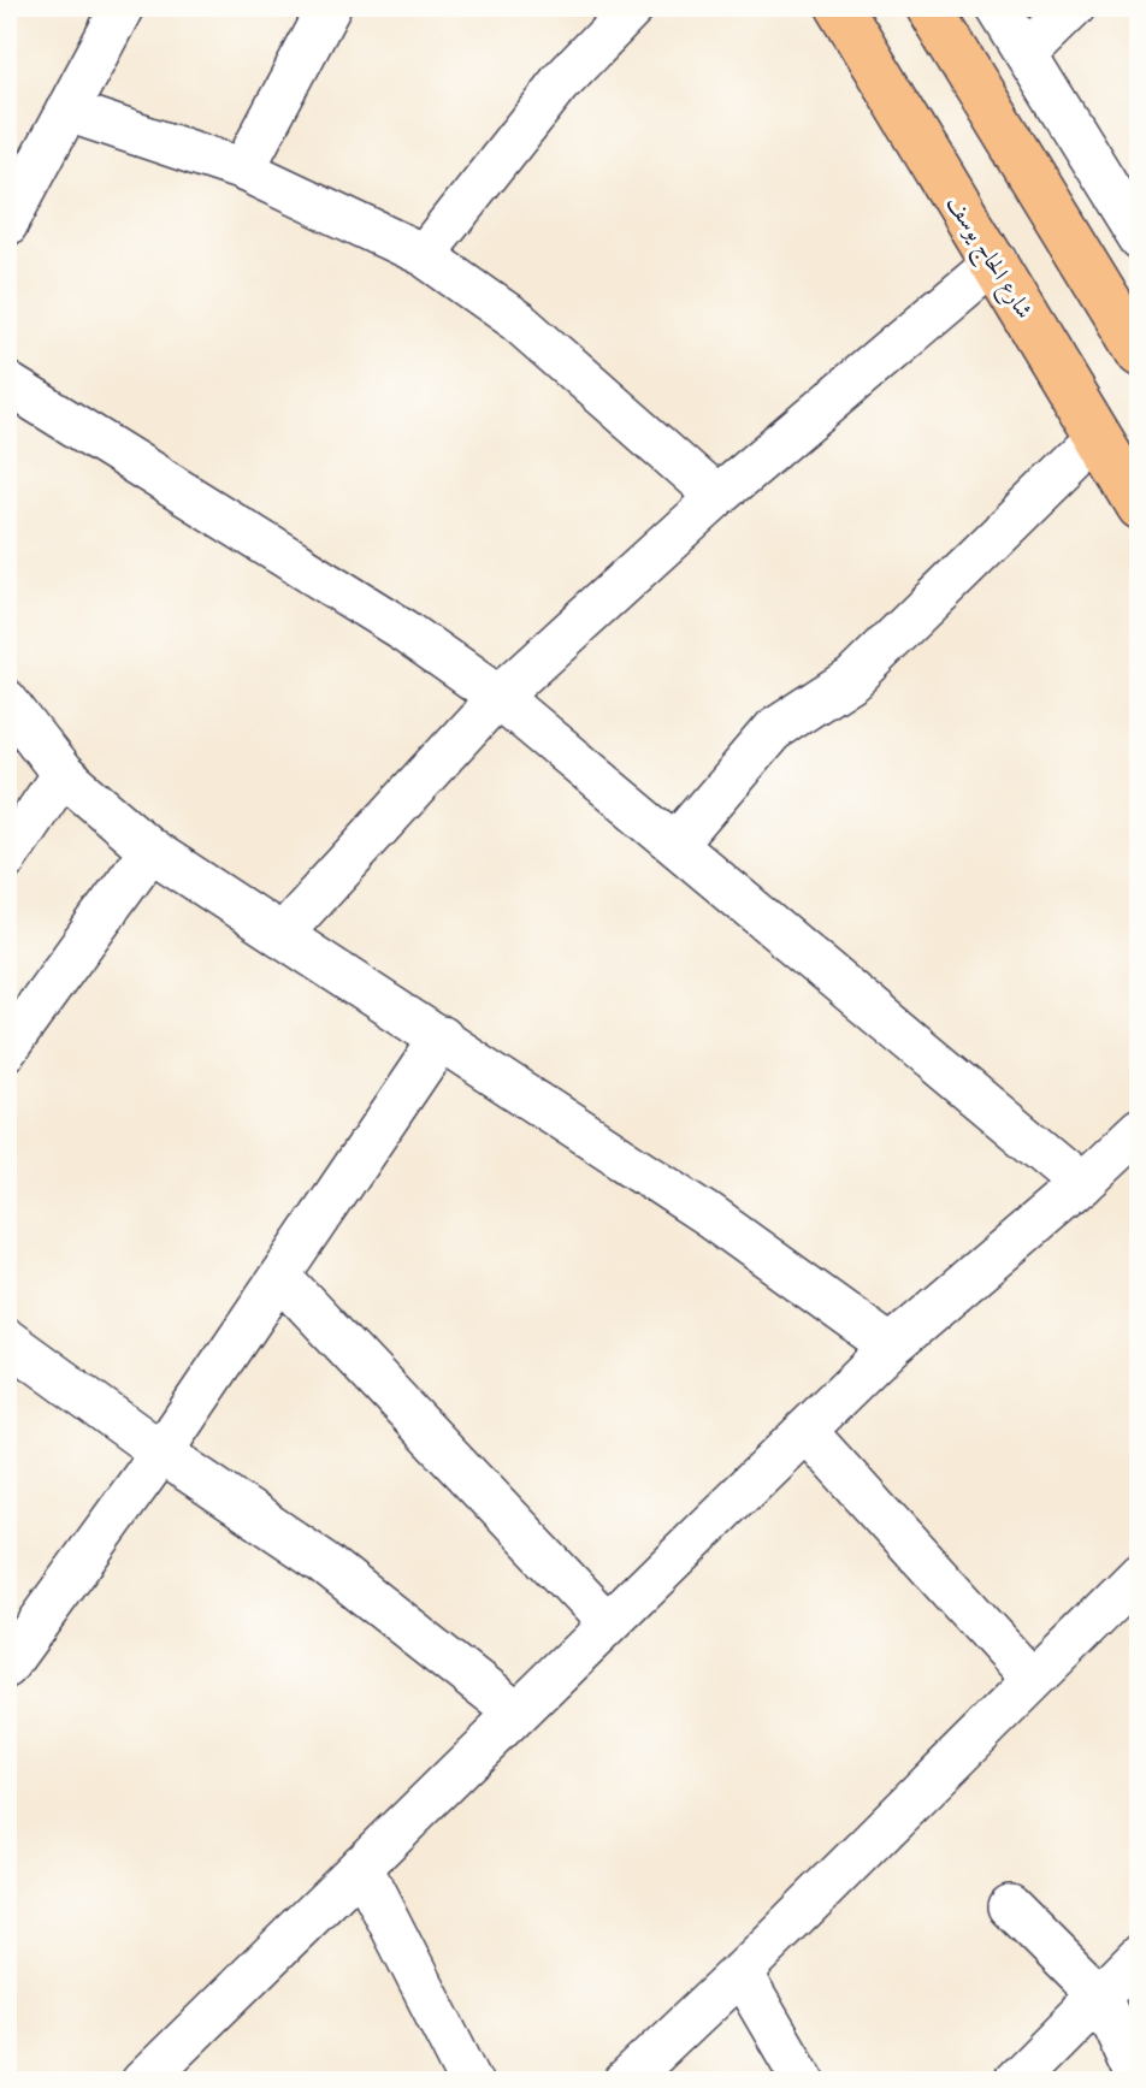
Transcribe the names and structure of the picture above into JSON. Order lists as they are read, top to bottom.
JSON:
{
  "streets": {
    "main road": ["شارع الحاج يوسف"]
  }
}
